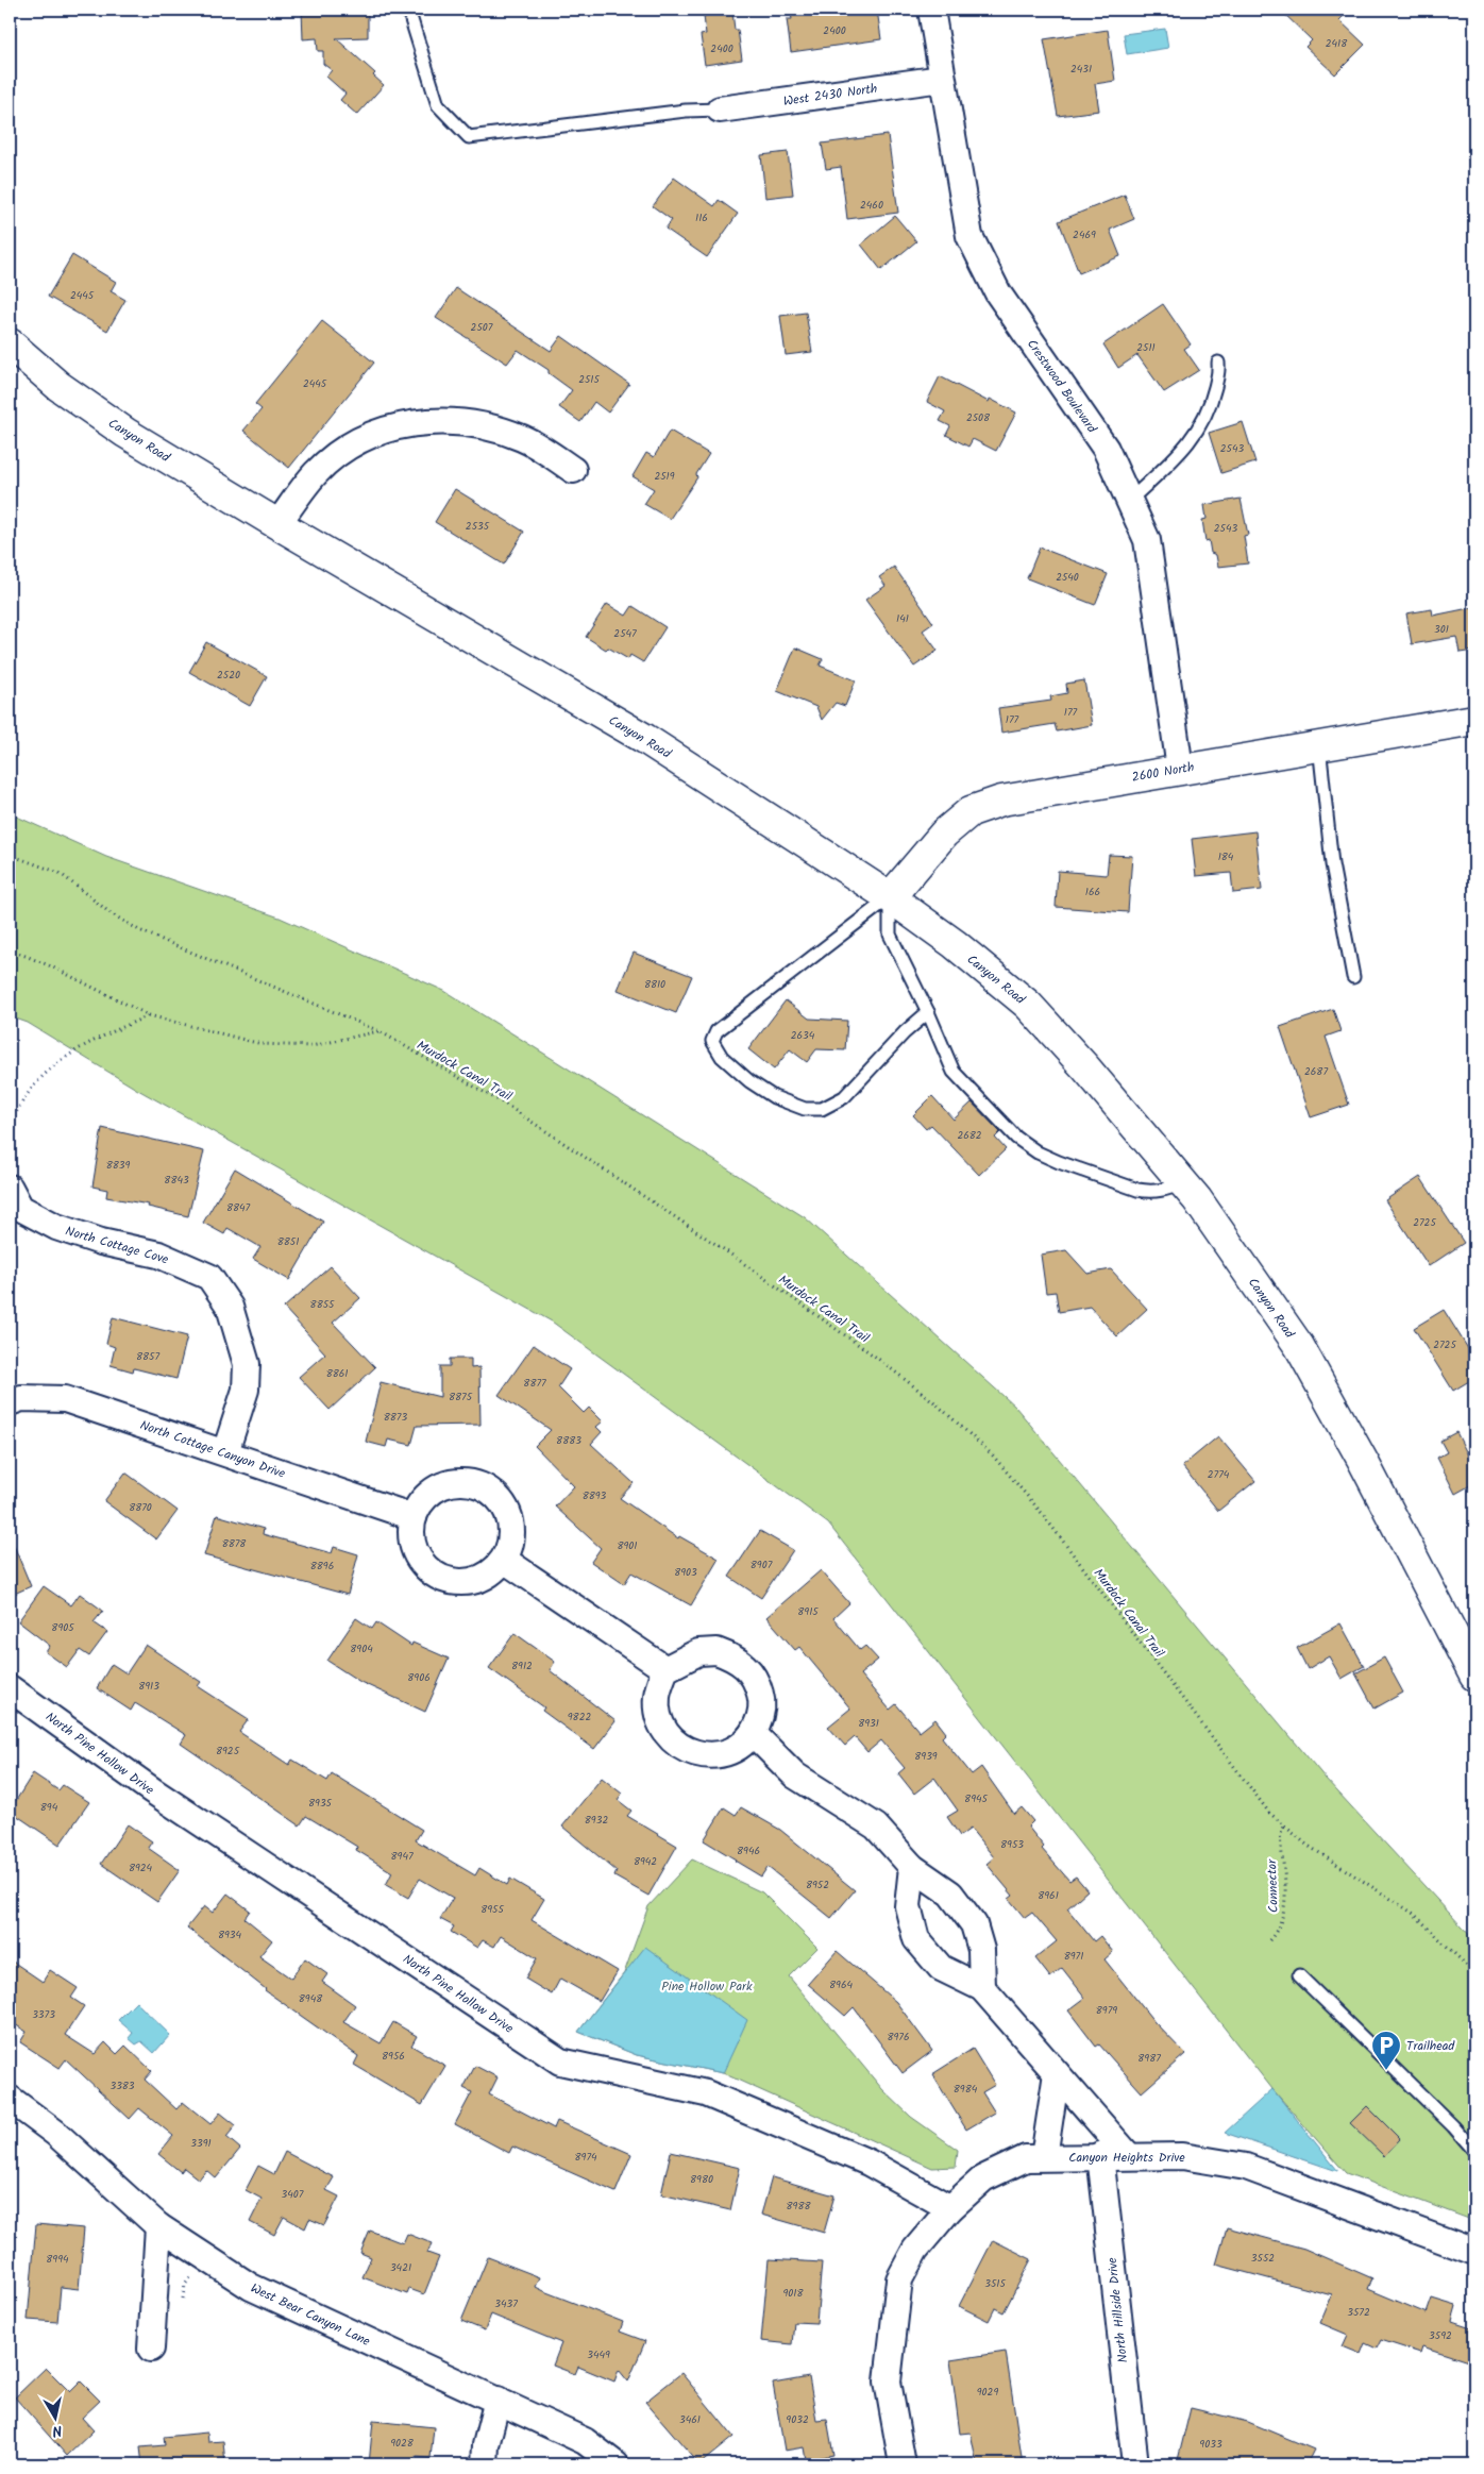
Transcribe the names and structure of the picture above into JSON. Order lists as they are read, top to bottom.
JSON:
{
  "streets": {
    "main road": ["Canyon Road", "2600 North"],
    "street": [
      "West 2430 North",
      "Crestwood Boulevard",
      "North Cottage Cove",
      "North Cottage Canyon Drive",
      "North Pine Hollow Drive",
      "Canyon Heights Drive",
      "North Hillside Drive",
      "West Bear Canyon Lane"
    ],
    "path": ["Murdock Canal Trail", "Connector"]
  },
  "crossings": [
    ["West 2430 North", "Crestwood Boulevard"],
    ["Crestwood Boulevard", "2600 North"],
    ["Canyon Road", "2600 North"],
    ["Murdock Canal Trail", "Connector"],
    ["North Cottage Cove", "North Cottage Canyon Drive"],
    ["North Pine Hollow Drive", "Canyon Heights Drive"],
    ["Canyon Heights Drive", "North Hillside Drive"]
  ],
  "parks": ["Pine Hollow Park"],
  "places": {
    "parking": ["Trailhead"]
  },
  "house_numbers": [
    "2400",
    "2418",
    "2400",
    "2431",
    "2460",
    "116",
    "2469",
    "2445",
    "2507",
    "2511",
    "2515",
    "2445",
    "2508",
    "2543",
    "2519",
    "2535",
    "2543",
    "2540",
    "141",
    "301",
    "2547",
    "2520",
    "177",
    "177",
    "184",
    "166",
    "8810",
    "2634",
    "2687",
    "2682",
    "8839",
    "8843",
    "8847",
    "2725",
    "8851",
    "8855",
    "2725",
    "8857",
    "8861",
    "8877",
    "8875",
    "8873",
    "8883",
    "2774",
    "8893",
    "8870",
    "8878",
    "8901",
    "8907",
    "8896",
    "8903",
    "8915",
    "8905",
    "8904",
    "8912",
    "8906",
    "8913",
    "9822",
    "8931",
    "8925",
    "8939",
    "8945",
    "8935",
    "894",
    "8932",
    "8953",
    "8946",
    "8947",
    "8942",
    "8924",
    "8952",
    "8961",
    "8955",
    "8934",
    "8971",
    "8964",
    "8948",
    "8979",
    "3373",
    "8976",
    "8956",
    "8987",
    "3383",
    "8984",
    "3391",
    "8974",
    "8980",
    "3407",
    "8988",
    "3552",
    "8994",
    "3421",
    "3515",
    "9018",
    "3437",
    "3572",
    "3592",
    "3449",
    "9029",
    "3461",
    "9032",
    "9028",
    "9033"
  ],
  "north": "bottom"
}
